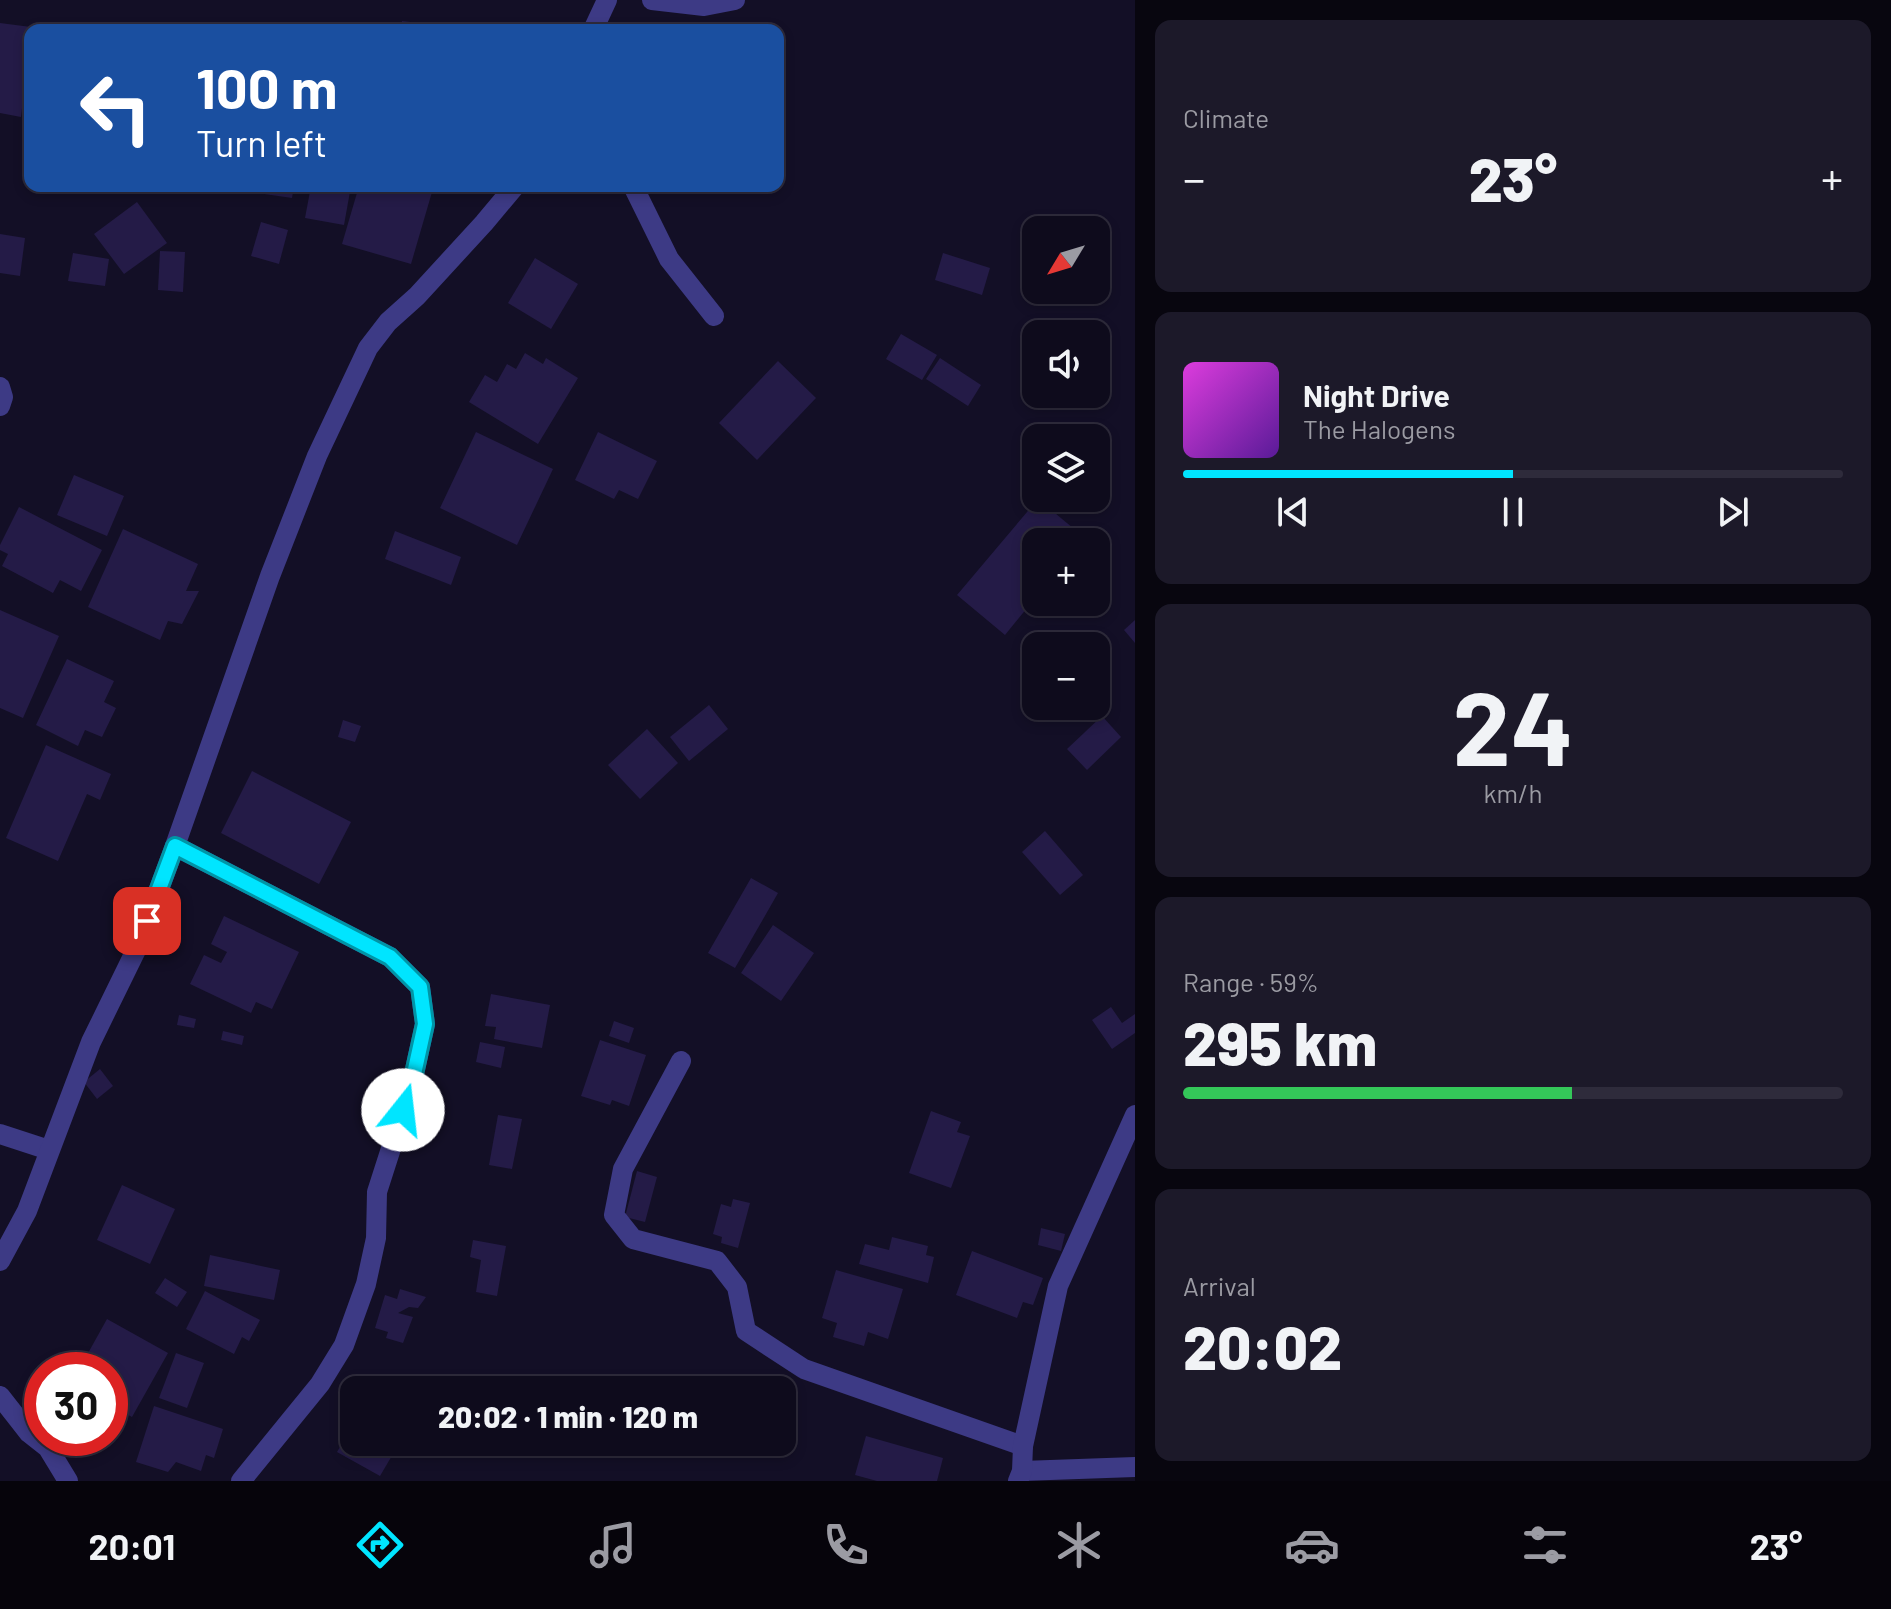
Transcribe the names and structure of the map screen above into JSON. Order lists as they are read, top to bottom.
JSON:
{
  "north": "bottom left",
  "page": {
    "tile": [
      "Climate",
      ["24", "km/h"],
      ["Range · 59%", "295 km"],
      ["Arrival", "20:02"]
    ],
    "turn": ["100 m", "Turn left"],
    "heat": ["−", "23°", "+"],
    "map_buttons": ["+", "−"],
    "song": ["Night Drive", "The Halogens"],
    "limit": "30",
    "trip": "20:02 · 1 min · 120 m",
    "tabs": ["20:01", "23°"]
  }
}
